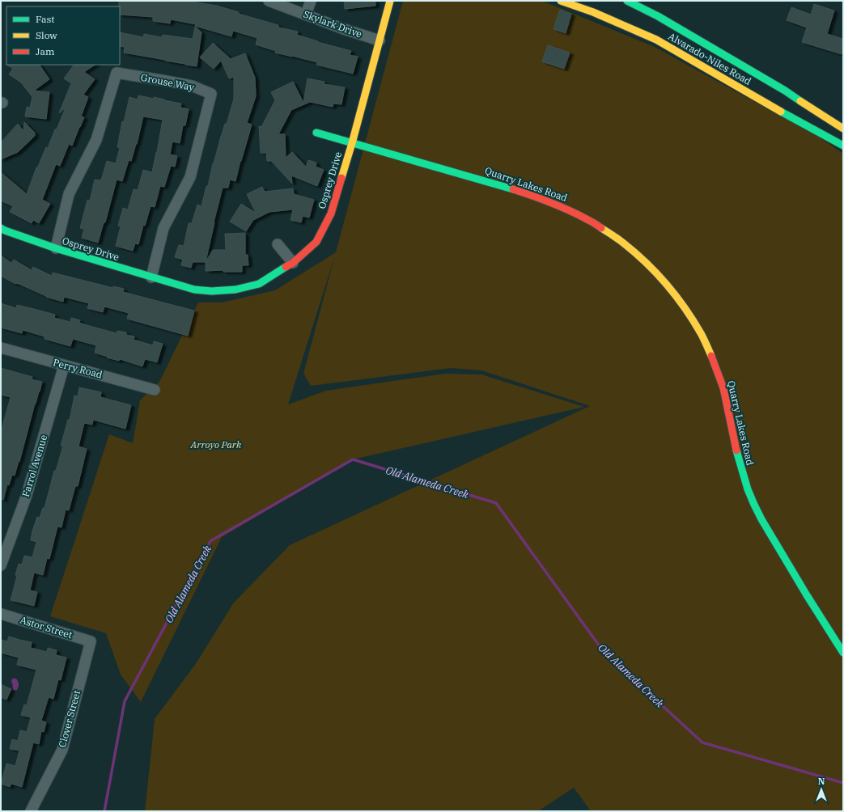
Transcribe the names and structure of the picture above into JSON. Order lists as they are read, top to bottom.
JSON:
{
  "streets": {
    "street": [
      "Skylark Drive",
      "Alvarado-Niles Road",
      "Grouse Way",
      "Osprey Drive",
      "Quarry Lakes Road",
      "Perry Road",
      "Farrol Avenue",
      "Astor Street",
      "Clover Street"
    ]
  },
  "crossings": [
    ["Skylark Drive", "Osprey Drive"],
    ["Grouse Way", "Osprey Drive"],
    ["Osprey Drive", "Quarry Lakes Road"],
    ["Perry Road", "Farrol Avenue"],
    ["Astor Street", "Clover Street"]
  ],
  "water": ["Old Alameda Creek"],
  "parks": ["Arroyo Park"],
  "legend": ["Fast", "Slow", "Jam"],
  "north": "top"
}
